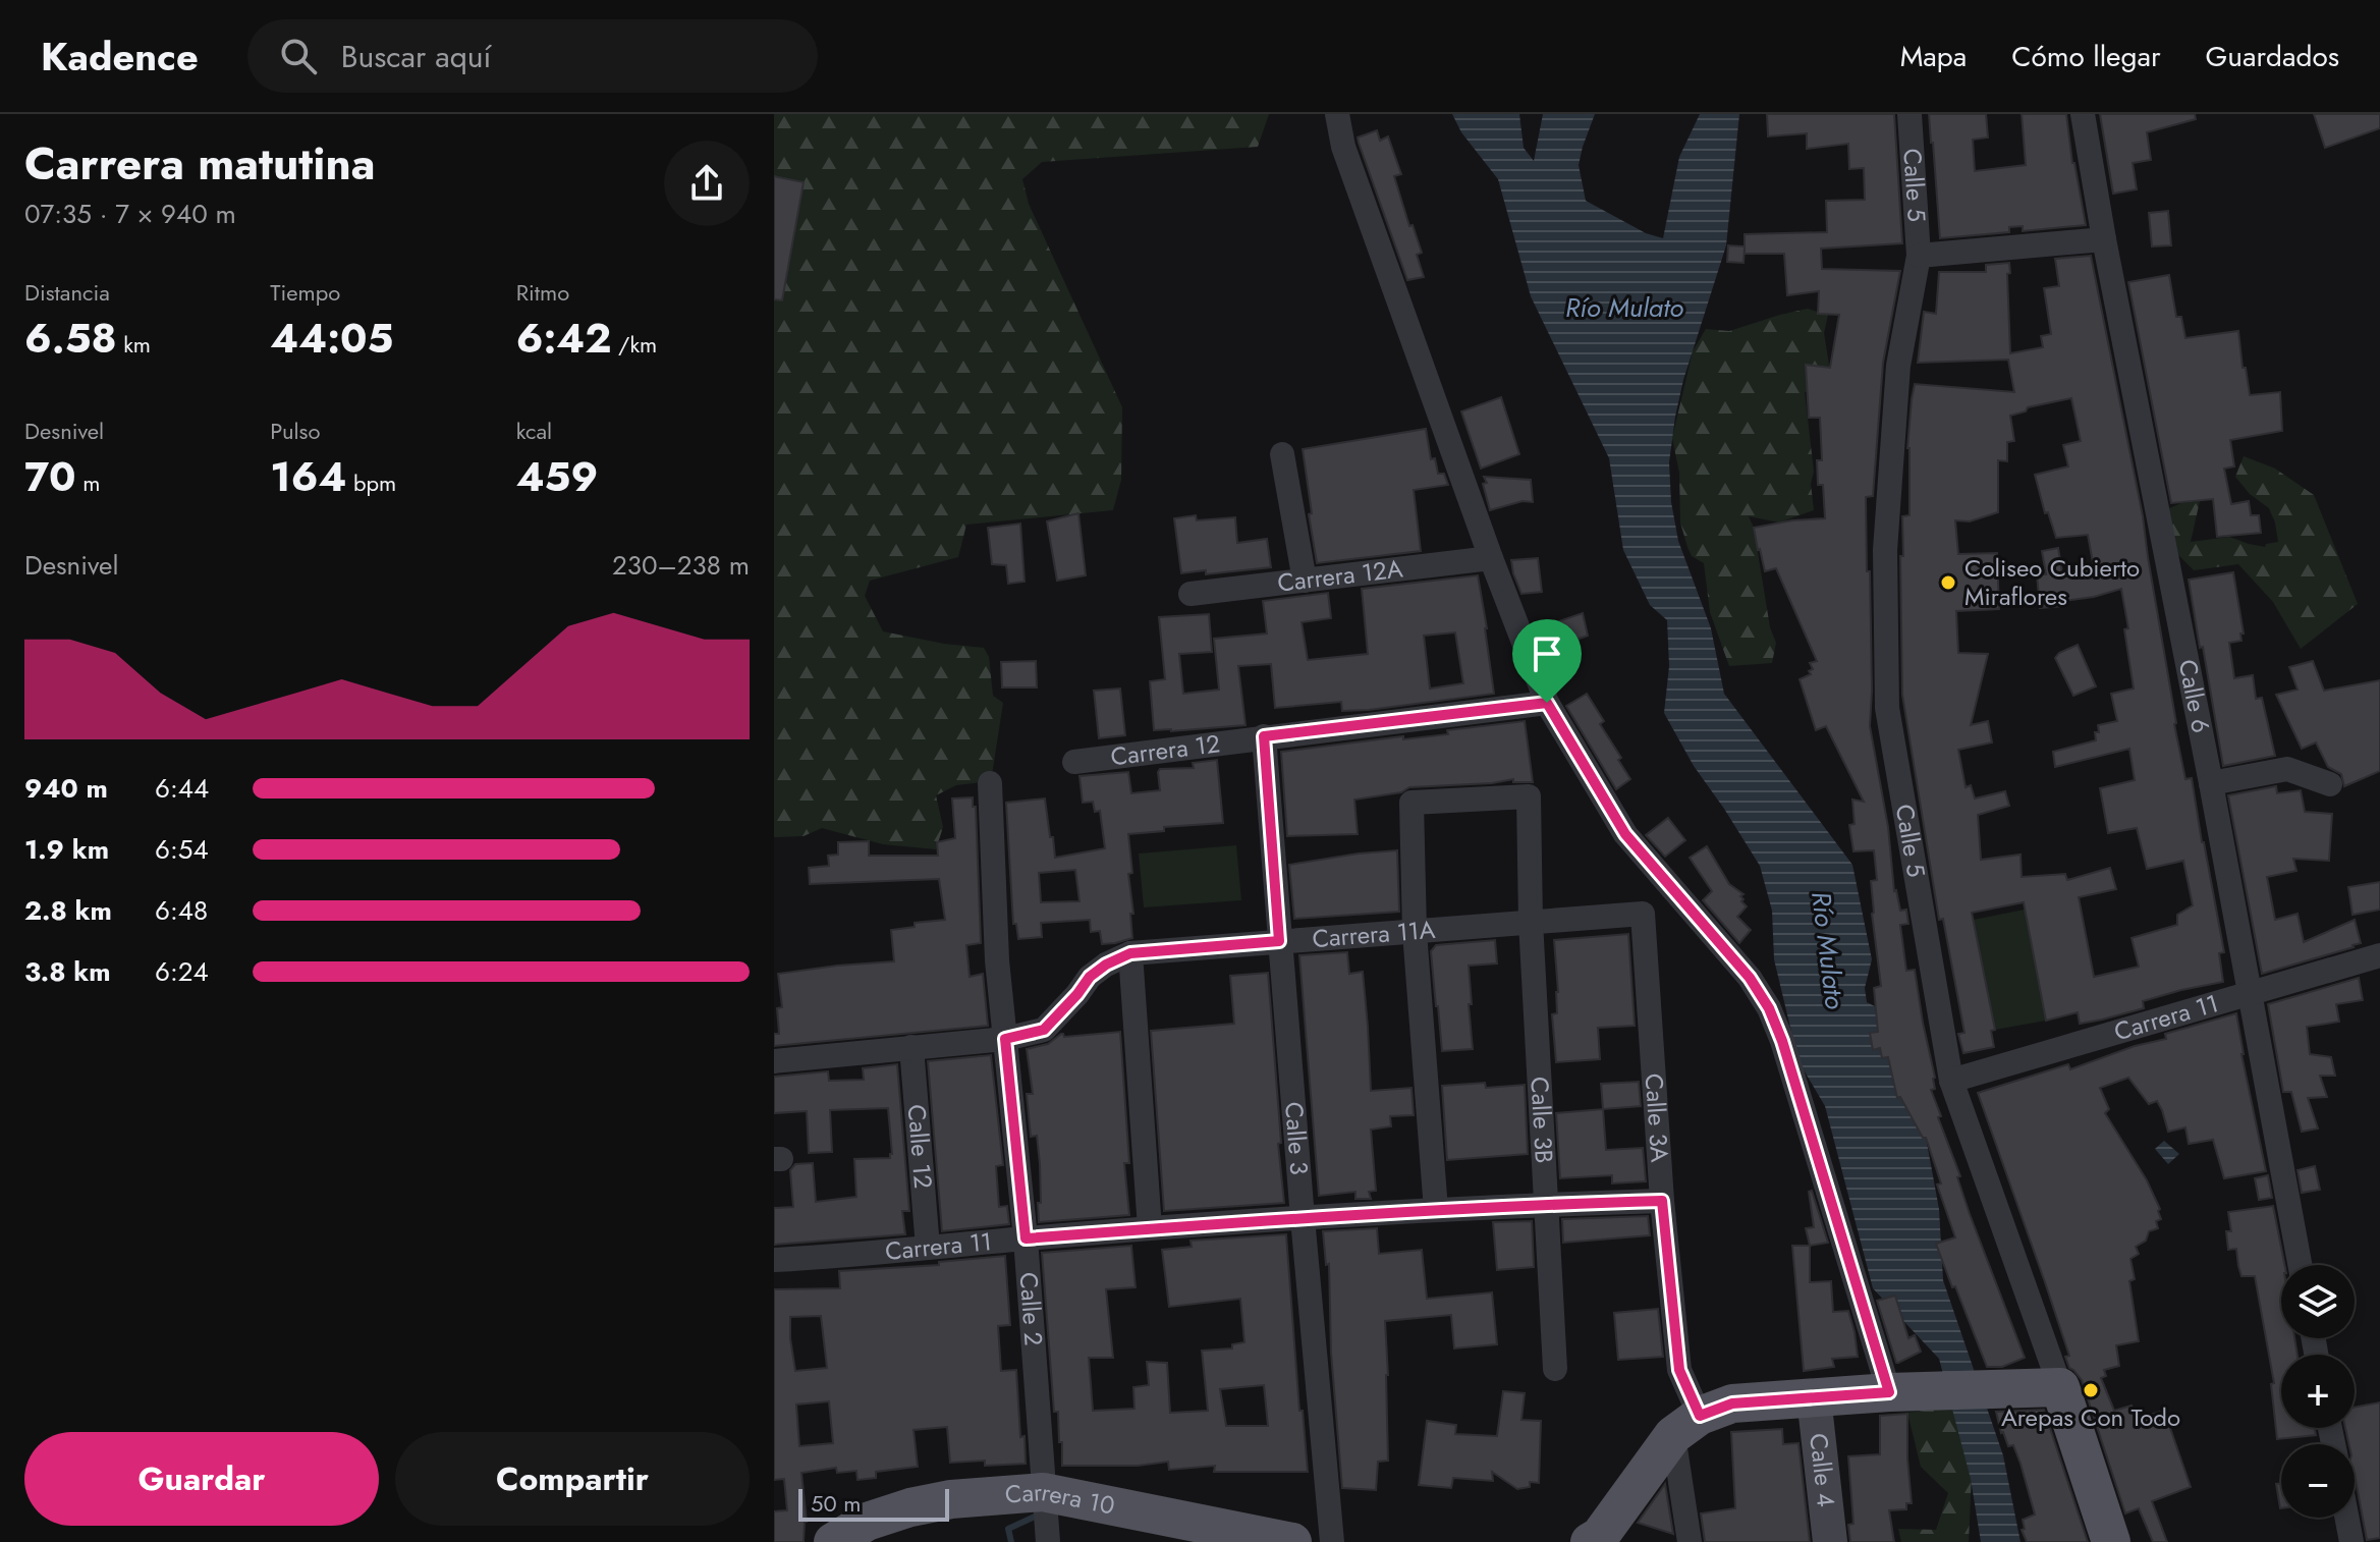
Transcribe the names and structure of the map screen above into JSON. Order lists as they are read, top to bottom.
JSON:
{
  "streets": {
    "main road": ["Calle 5", "Calle 4", "Carrera 10"],
    "street": [
      "Carrera 12A",
      "Calle 6",
      "Carrera 12",
      "Carrera 11A",
      "Carrera 11",
      "Calle 3A",
      "Calle 3B",
      "Calle 3",
      "Calle 12",
      "Calle 2"
    ]
  },
  "crossings": [
    ["Calle 5", "Carrera 11"],
    ["Calle 6", "Carrera 11"],
    ["Carrera 12", "Calle 3"],
    ["Carrera 11A", "Calle 3A"],
    ["Carrera 11A", "Calle 3B"],
    ["Carrera 11A", "Calle 3"],
    ["Carrera 11A", "Calle 2"],
    ["Carrera 11", "Calle 3A"],
    ["Carrera 11", "Calle 3B"],
    ["Carrera 11", "Calle 3"],
    ["Carrera 11", "Calle 12"],
    ["Carrera 11", "Calle 2"],
    ["Calle 2", "Carrera 10"]
  ],
  "water": ["Río Mulato"],
  "places": ["Coliseo Cubierto Miraflores", "Arepas Con Todo"],
  "scale_bar": "50 m",
  "page": {
    "header": "Kadence",
    "search": "Buscar aquí",
    "nav": ["Mapa", "Cómo llegar", "Guardados"],
    "heading": ["Carrera matutina", "07:35 · 7 × 940 m"],
    "stats": [
      ["Distancia", "6.58 km"],
      ["Tiempo", "44:05"],
      ["Ritmo", "6:42 /km"],
      ["Desnivel", "70 m"],
      ["Pulso", "164 bpm"],
      ["kcal", "459"]
    ],
    "chart": ["Desnivel", "230–238 m"],
    "list": [
      {
        "name": "940 m",
        "note": "6:44"
      },
      {
        "name": "1.9 km",
        "note": "6:54"
      },
      {
        "name": "2.8 km",
        "note": "6:48"
      },
      {
        "name": "3.8 km",
        "note": "6:24"
      }
    ],
    "map_buttons": ["+", "−"],
    "buttons": ["Guardar", "Compartir"],
    "scale": "50 m"
  }
}
